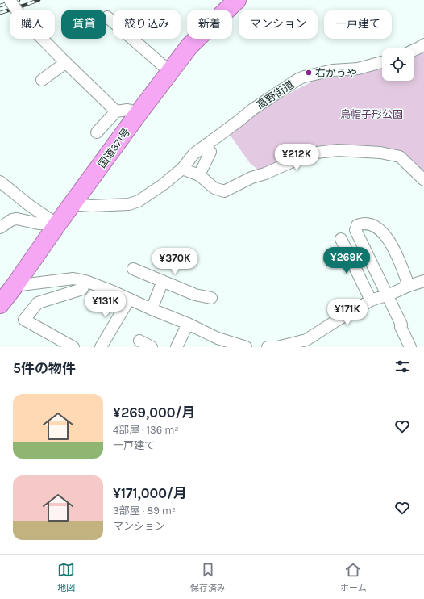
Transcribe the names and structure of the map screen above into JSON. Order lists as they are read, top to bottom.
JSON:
{
  "streets": {
    "highway": ["国道371号"],
    "street": ["高野街道"]
  },
  "crossings": [
    ["高野街道", "国道371号"]
  ],
  "parks": ["烏帽子形公園"],
  "places": ["右かうや"],
  "page": {
    "chip": [
      "購入",
      "賃貸",
      "絞り込み",
      "新着",
      "マンション",
      "一戸建て"
    ],
    "price": [
      "¥212K",
      "¥269K",
      "¥370K",
      "¥131K",
      "¥171K"
    ],
    "heading": "5件の物件",
    "list": [
      {
        "name": "¥269,000/月",
        "note": "4部屋 · 136 m² · 一戸建て"
      },
      {
        "name": "¥171,000/月",
        "note": "3部屋 · 89 m² · マンション"
      }
    ],
    "tabs": ["地図", "保存済み", "ホーム"]
  }
}
